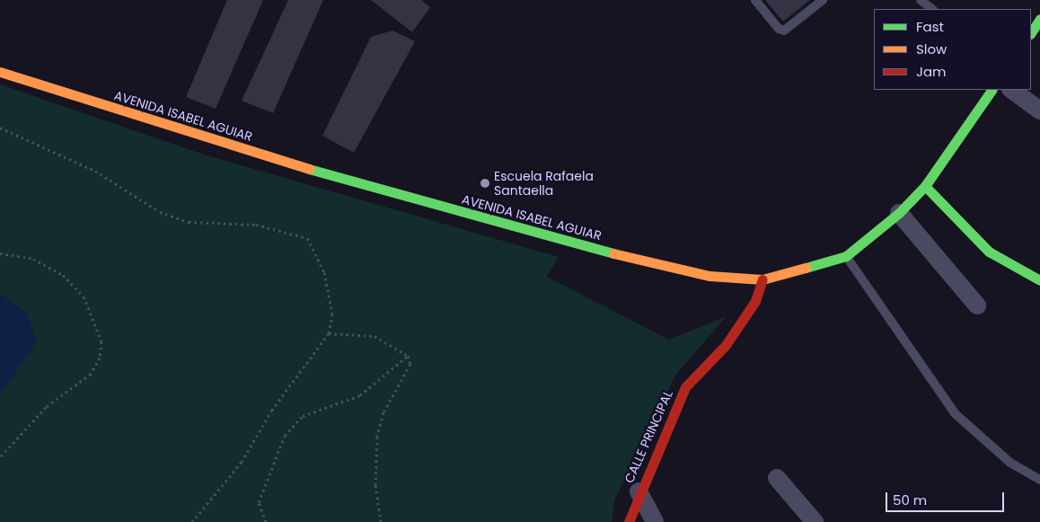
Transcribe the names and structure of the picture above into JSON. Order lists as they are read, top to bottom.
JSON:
{
  "streets": {
    "main road": ["AVENIDA ISABEL AGUIAR", "CALLE PRINCIPAL"]
  },
  "crossings": [
    ["AVENIDA ISABEL AGUIAR", "CALLE PRINCIPAL"]
  ],
  "places": ["Escuela Rafaela Santaella"],
  "legend": ["Fast", "Slow", "Jam"],
  "scale_bar": "50 m"
}
